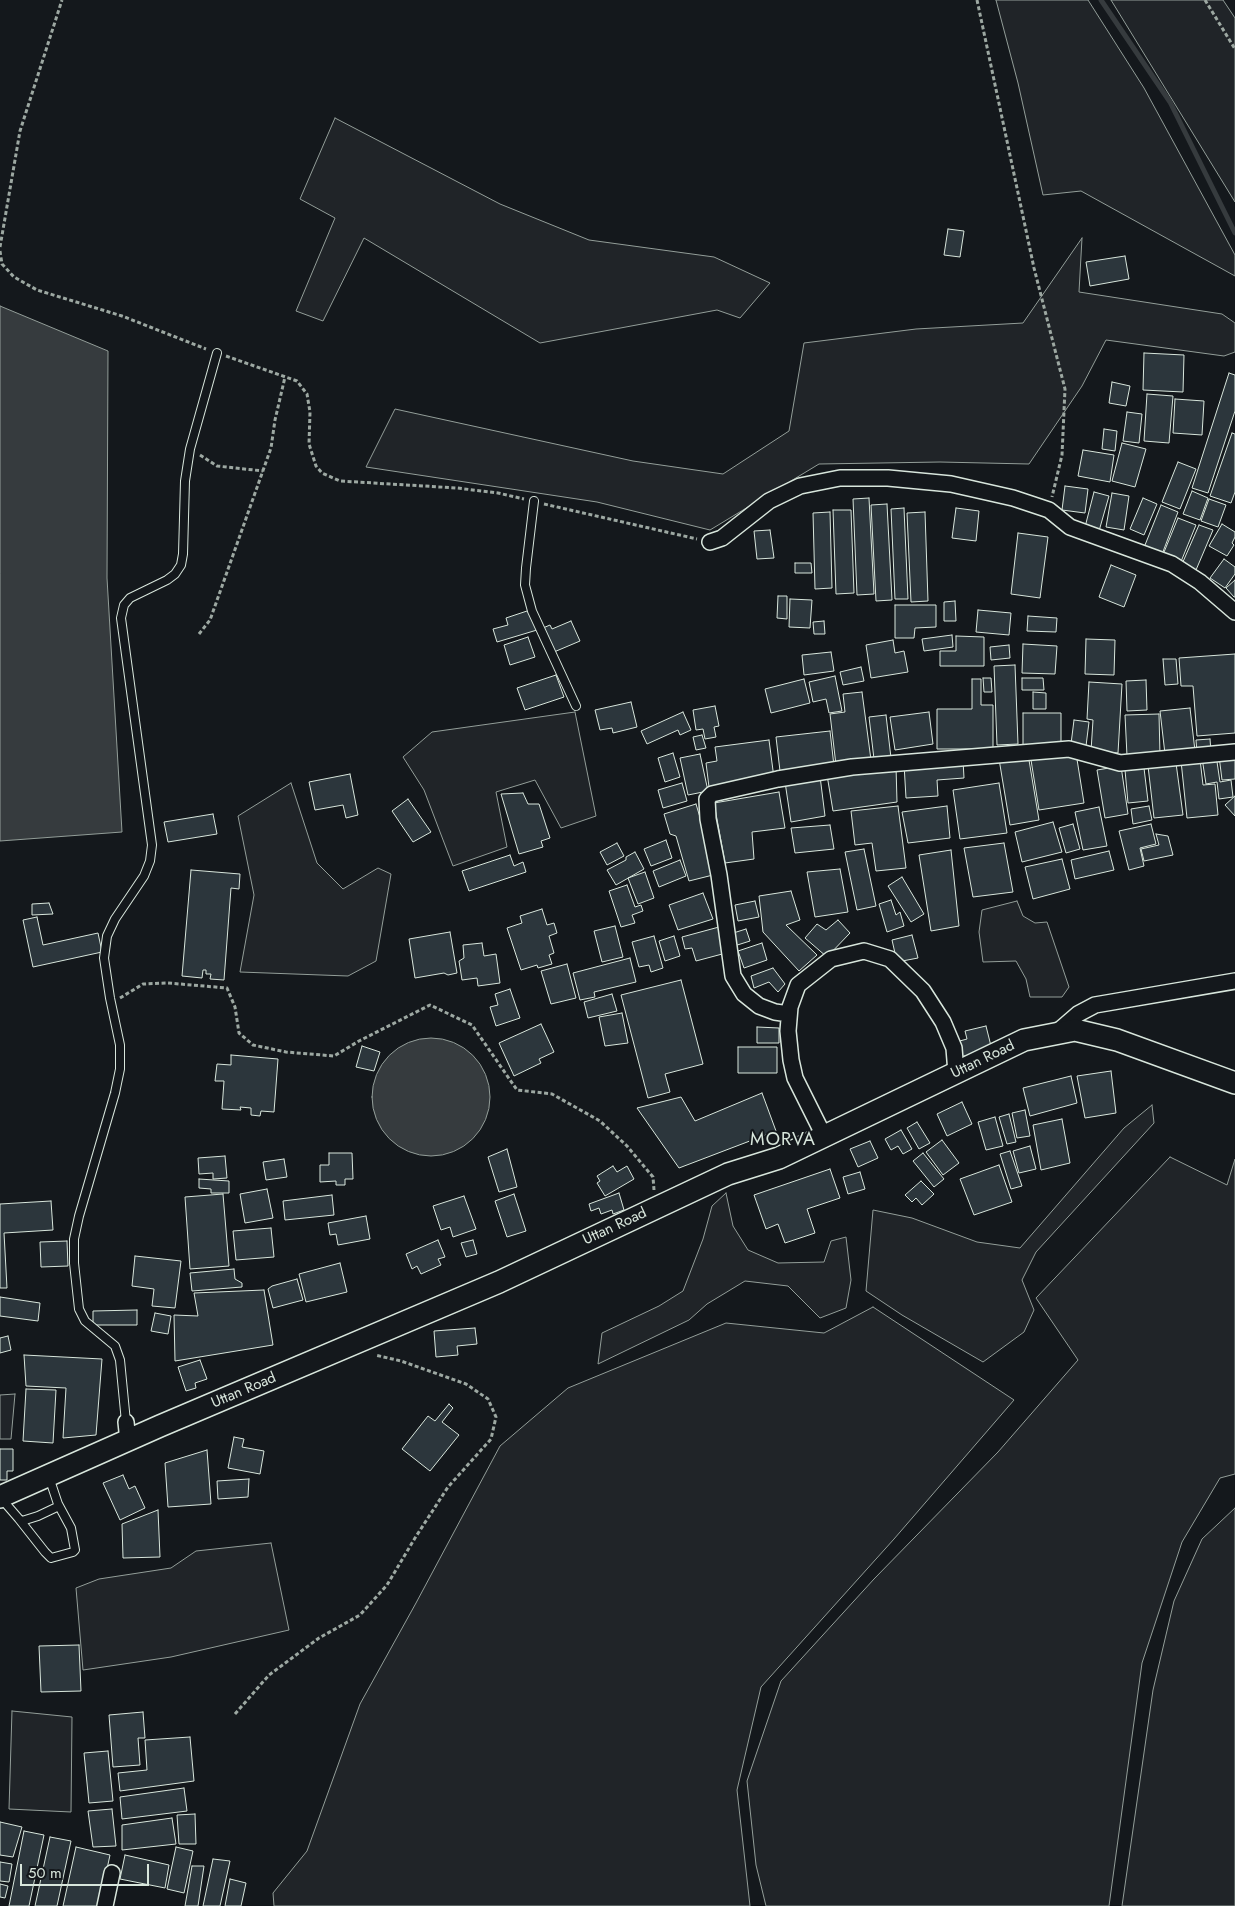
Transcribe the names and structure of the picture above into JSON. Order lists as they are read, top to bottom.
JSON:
{
  "streets": {
    "main road": ["Uttan Road"]
  },
  "districts": ["MORVA"],
  "scale_bar": "50 m"
}
